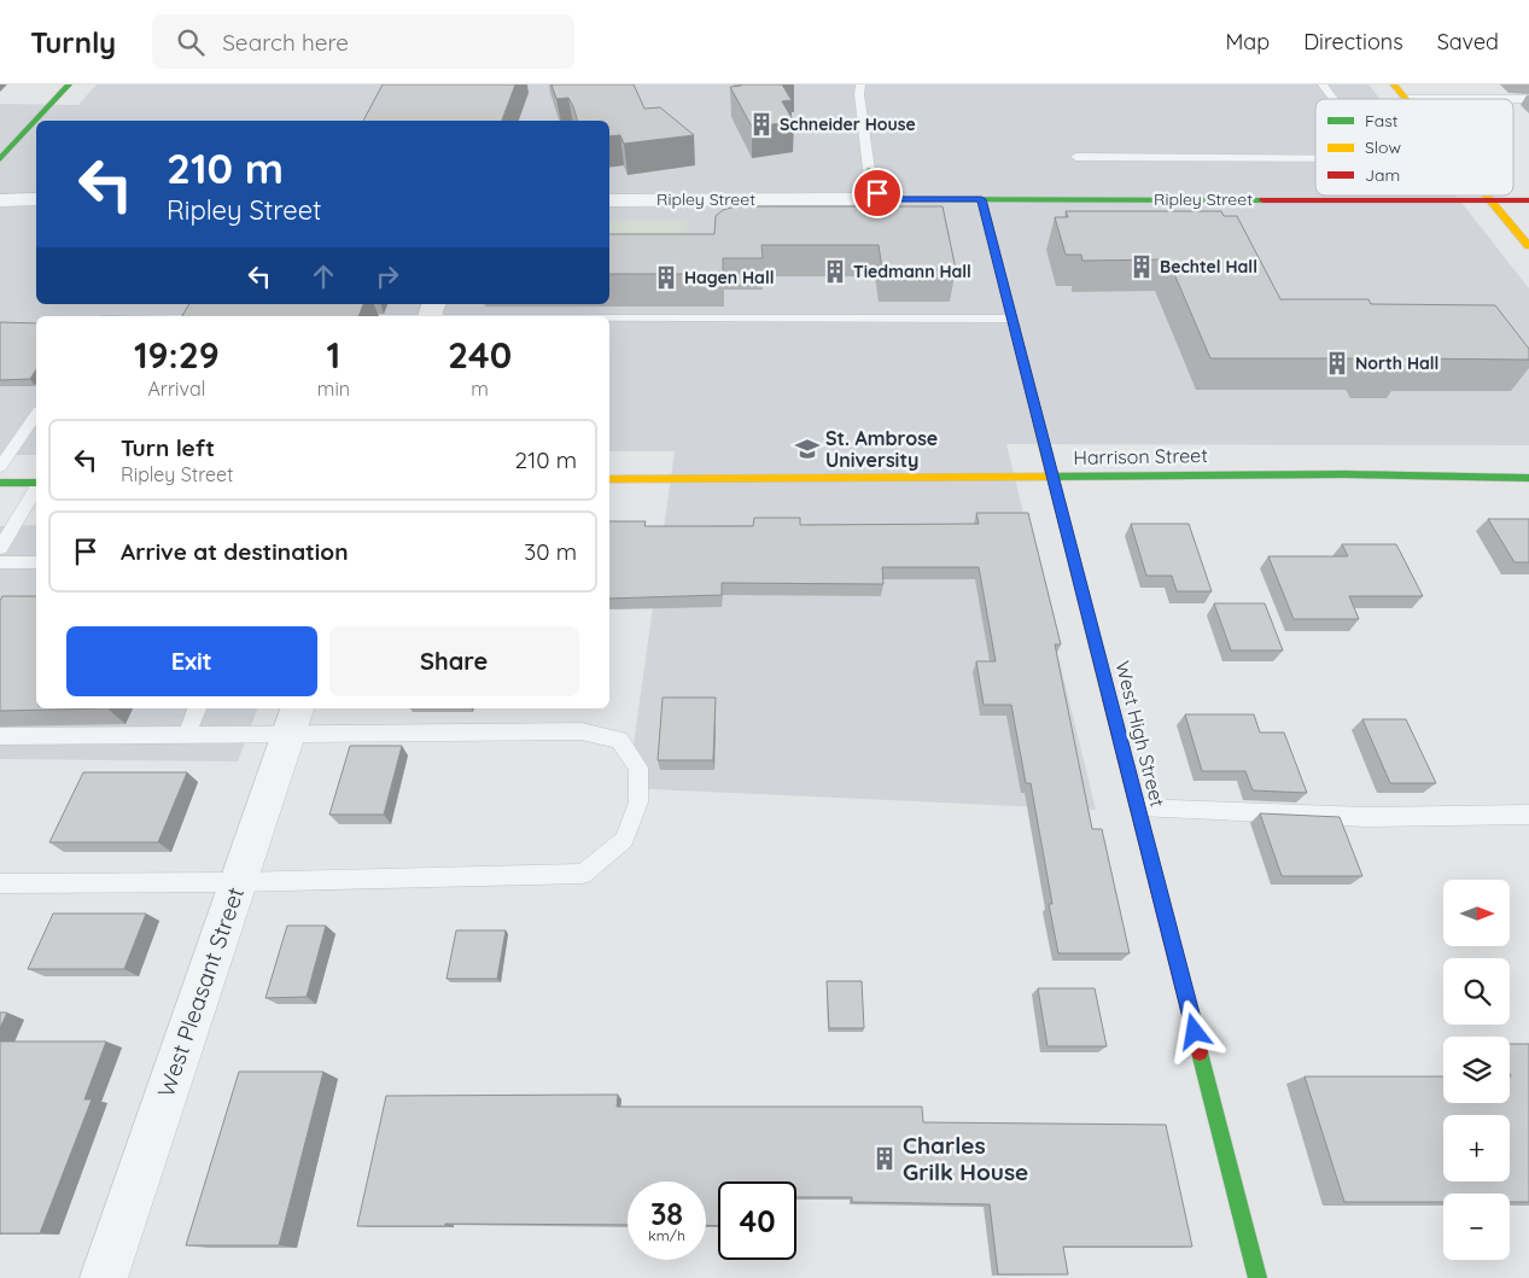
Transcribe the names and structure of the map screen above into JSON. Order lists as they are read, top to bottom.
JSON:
{
  "streets": {
    "main road": ["Ripley Street", "Harrison Street", "West High Street"],
    "street": ["West Pleasant Street"]
  },
  "crossings": [
    ["Ripley Street", "West High Street"],
    ["Harrison Street", "West High Street"]
  ],
  "places": {
    "building": [
      "Schneider House",
      "Bechtel Hall",
      "Tiedmann Hall",
      "Hagen Hall",
      "North Hall",
      "Charles Grilk House"
    ],
    "school or university": ["St. Ambrose University"]
  },
  "legend": ["Fast", "Slow", "Jam"],
  "north": "right",
  "page": {
    "header": "Turnly",
    "search": "Search here",
    "nav": ["Map", "Directions", "Saved"],
    "turn": ["210 m", "Ripley Street"],
    "eta": [
      "19:29",
      "Arrival",
      "1",
      "min",
      "240",
      "m"
    ],
    "list": [
      {
        "name": "Turn left",
        "note": "Ripley Street",
        "value": "210 m"
      },
      {
        "name": "Arrive at destination",
        "value": "30 m"
      }
    ],
    "buttons": ["Exit", "Share"],
    "map_buttons": ["+", "−"],
    "speed": "38 km/h",
    "limit": "40"
  }
}
